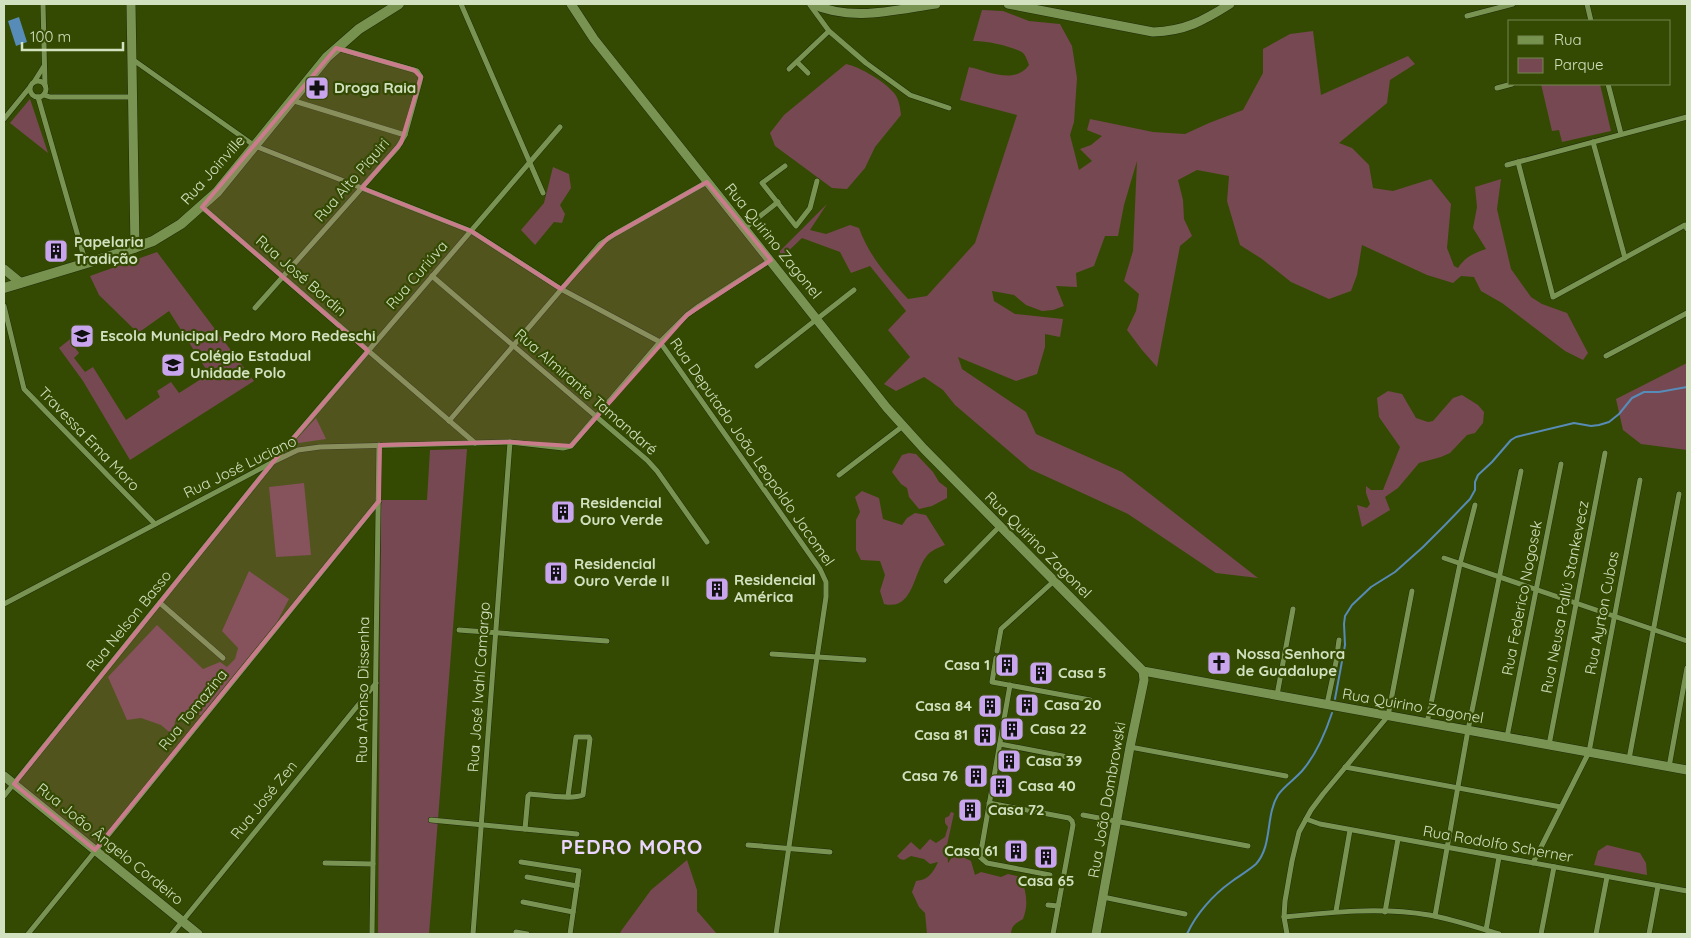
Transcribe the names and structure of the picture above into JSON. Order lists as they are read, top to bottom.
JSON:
{
  "streets": {
    "main road": ["Rua Joinville"],
    "street": [
      "Rua Alto Piquiri",
      "Rua Quirino Zagonel",
      "Rua Curiúva",
      "Rua José Bordin",
      "Rua Almirante Tamandaré",
      "Travessa Ema Moro",
      "Rua Deputado João Leopoldo Jacomel",
      "Rua José Luciano",
      "Rua Neusa Pallú Stankevecz",
      "Rua Federico Nogosek",
      "Rua Ayrton Cubas",
      "Rua Nelson Basso",
      "Rua José Ivahí Camargo",
      "Rua Afonso Dissenha",
      "Rua Tomazina",
      "Rua José Zen",
      "Rua João Dombrowski",
      "Rua João Ângelo Cordeiro",
      "Rua Rodolfo Scherner"
    ]
  },
  "crossings": [
    ["Rua Joinville", "Rua Alto Piquiri"],
    ["Rua Joinville", "Rua José Bordin"],
    ["Rua Joinville", "Rua Deputado João Leopoldo Jacomel"],
    ["Rua Alto Piquiri", "Rua José Bordin"],
    ["Rua Alto Piquiri", "Rua Deputado João Leopoldo Jacomel"],
    ["Rua Quirino Zagonel", "Rua Neusa Pallú Stankevecz"],
    ["Rua Quirino Zagonel", "Rua Federico Nogosek"],
    ["Rua Quirino Zagonel", "Rua Ayrton Cubas"],
    ["Rua Quirino Zagonel", "Rua João Dombrowski"],
    ["Rua Curiúva", "Rua José Bordin"],
    ["Rua Curiúva", "Rua Almirante Tamandaré"],
    ["Rua Curiúva", "Rua Deputado João Leopoldo Jacomel"],
    ["Rua Curiúva", "Rua José Luciano"],
    ["Rua Curiúva", "Rua Nelson Basso"],
    ["Rua José Bordin", "Rua José Luciano"],
    ["Rua Almirante Tamandaré", "Rua José Luciano"],
    ["Travessa Ema Moro", "Rua José Luciano"],
    ["Rua José Luciano", "Rua Nelson Basso"],
    ["Rua José Luciano", "Rua José Ivahí Camargo"],
    ["Rua José Luciano", "Rua Afonso Dissenha"],
    ["Rua Ayrton Cubas", "Rua Rodolfo Scherner"],
    ["Rua Nelson Basso", "Rua João Ângelo Cordeiro"],
    ["Rua Afonso Dissenha", "Rua Tomazina"],
    ["Rua Afonso Dissenha", "Rua José Zen"],
    ["Rua Tomazina", "Rua João Ângelo Cordeiro"],
    ["Rua José Zen", "Rua João Ângelo Cordeiro"]
  ],
  "districts": ["PEDRO MORO"],
  "places": {
    "pharmacy": ["Droga Raia"],
    "building": [
      "Papelaria Tradição",
      "Residencial Ouro Verde",
      "Residencial Ouro Verde II",
      "Residencial América",
      "Casa 1",
      "Casa 5",
      "Casa 20",
      "Casa 84",
      "Casa 22",
      "Casa 81",
      "Casa 39",
      "Casa 76",
      "Casa 40",
      "Casa 72",
      "Casa 61",
      "Casa 65"
    ],
    "school or university": ["Escola Municipal Pedro Moro Redeschi", "Colégio Estadual Unidade Polo"],
    "church": ["Nossa Senhora de Guadalupe"]
  },
  "legend": ["Rua", "Parque"],
  "scale_bar": "100 m"
}
